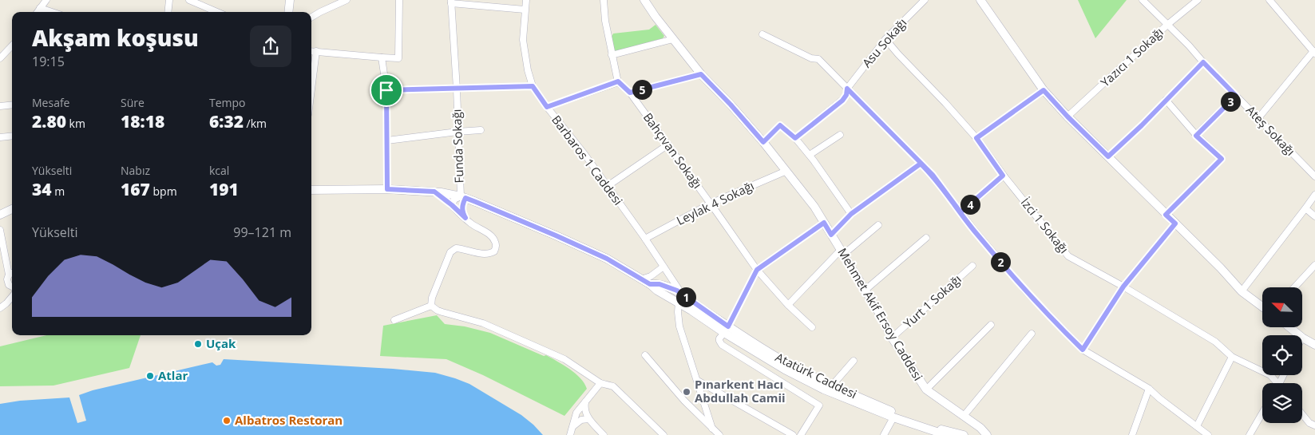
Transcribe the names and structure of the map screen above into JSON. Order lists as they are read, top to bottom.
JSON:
{
  "streets": {
    "main road": ["Mehmet Akif Ersoy Caddesi", "Atatürk Caddesi"],
    "street": [
      "Asu Sokağı",
      "Yazıcı 1 Sokağı",
      "Ateş Sokağı",
      "Funda Sokağı",
      "Bahçıvan Sokağı",
      "Barbaros 1 Caddesi",
      "Leylak 4 Sokağı",
      "İzci 1 Sokağı",
      "Yurt 1 Sokağı"
    ]
  },
  "crossings": [
    ["Asu Sokağı", "İzci 1 Sokağı"],
    ["Yazıcı 1 Sokağı", "Ateş Sokağı"],
    ["Bahçıvan Sokağı", "Leylak 4 Sokağı"],
    ["Barbaros 1 Caddesi", "Leylak 4 Sokağı"],
    ["Barbaros 1 Caddesi", "Atatürk Caddesi"],
    ["Leylak 4 Sokağı", "Mehmet Akif Ersoy Caddesi"],
    ["Yurt 1 Sokağı", "Mehmet Akif Ersoy Caddesi"]
  ],
  "places": [
    "Uçak",
    "Atlar",
    "Pınarkent Hacı Abdullah Camii",
    "Albatros Restoran"
  ],
  "north": "top left",
  "page": {
    "heading": ["Akşam koşusu", "19:15"],
    "pins": [
      "5",
      "3",
      "4",
      "2",
      "1"
    ],
    "stats": [
      ["Mesafe", "2.80 km"],
      ["Süre", "18:18"],
      ["Tempo", "6:32 /km"],
      ["Yükselti", "34 m"],
      ["Nabız", "167 bpm"],
      ["kcal", "191"]
    ],
    "chart": ["Yükselti", "99–121 m"]
  }
}
